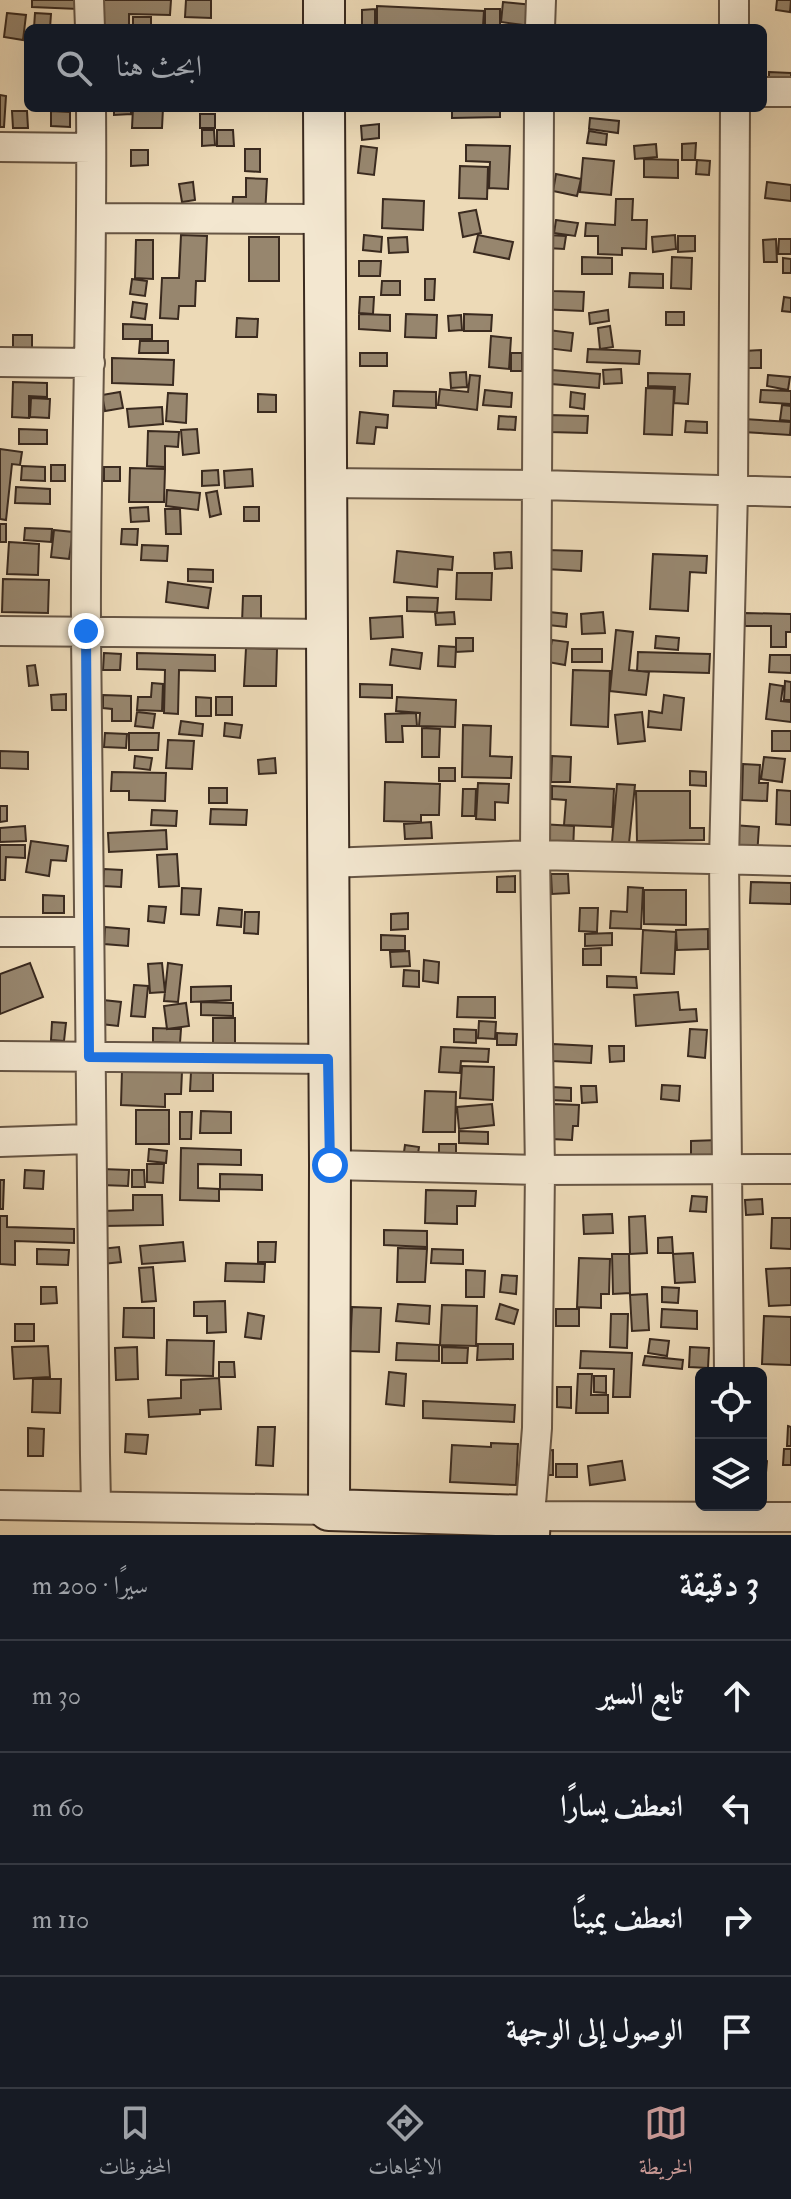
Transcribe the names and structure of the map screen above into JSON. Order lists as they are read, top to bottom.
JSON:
{
  "page": {
    "search": "ابحث هنا",
    "heading": ["3 دقيقة", "سيرًا · 200 m"],
    "list": [
      ["تابع السير", "30 m"],
      ["انعطف يسارًا", "60 m"],
      ["انعطف يمينًا", "110 m"],
      "الوصول إلى الوجهة"
    ],
    "nav": ["الخريطة", "الاتجاهات", "المحفوظات"]
  }
}
